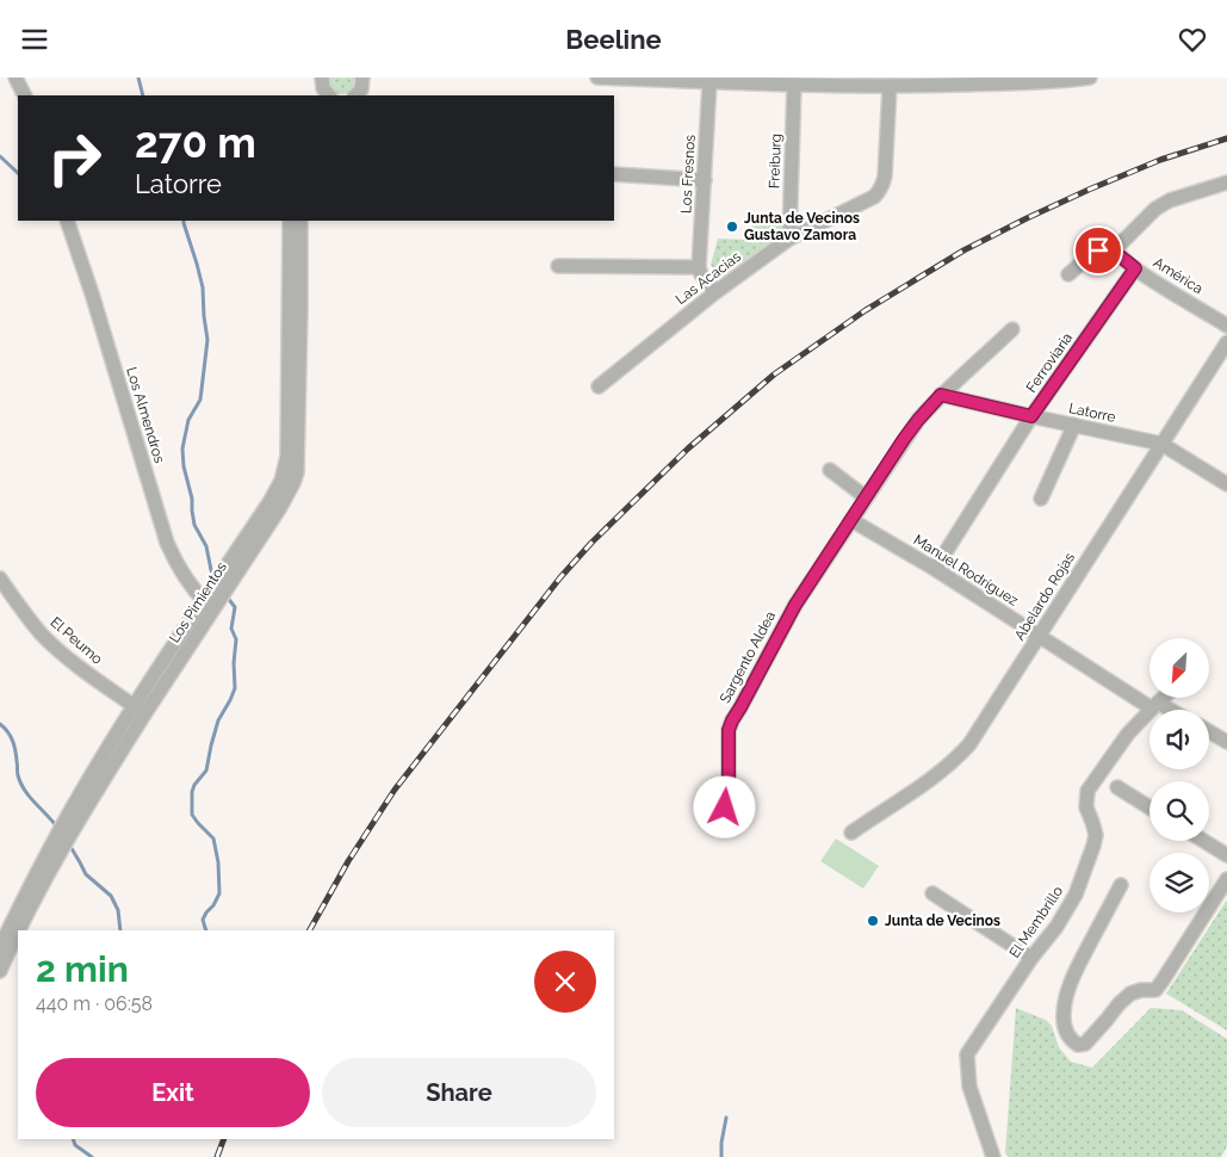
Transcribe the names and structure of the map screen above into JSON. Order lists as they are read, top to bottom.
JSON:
{
  "streets": {
    "street": [
      "Freiburg",
      "Los Fresnos",
      "América",
      "Las Acacias",
      "Ferroviaria",
      "Latorre",
      "Los Almendros",
      "Manuel Rodríguez",
      "Abelardo Rojas",
      "Los Pimientos",
      "El Peumo",
      "Sargento Aldea",
      "El Membrillo"
    ]
  },
  "crossings": [
    ["Freiburg", "Las Acacias"],
    ["América", "Ferroviaria"],
    ["Ferroviaria", "Latorre"],
    ["Ferroviaria", "Manuel Rodríguez"],
    ["Latorre", "Abelardo Rojas"],
    ["Latorre", "Sargento Aldea"],
    ["Los Almendros", "Los Pimientos"],
    ["Manuel Rodríguez", "Abelardo Rojas"],
    ["Manuel Rodríguez", "Sargento Aldea"],
    ["Manuel Rodríguez", "El Membrillo"],
    ["Los Pimientos", "El Peumo"]
  ],
  "places": ["Junta de Vecinos Gustavo Zamora", "Junta de Vecinos"],
  "north": "bottom left",
  "page": {
    "header": "Beeline",
    "turn": ["270 m", "Latorre"],
    "heading": ["2 min", "440 m · 06:58"],
    "buttons": ["Exit", "Share"]
  }
}
